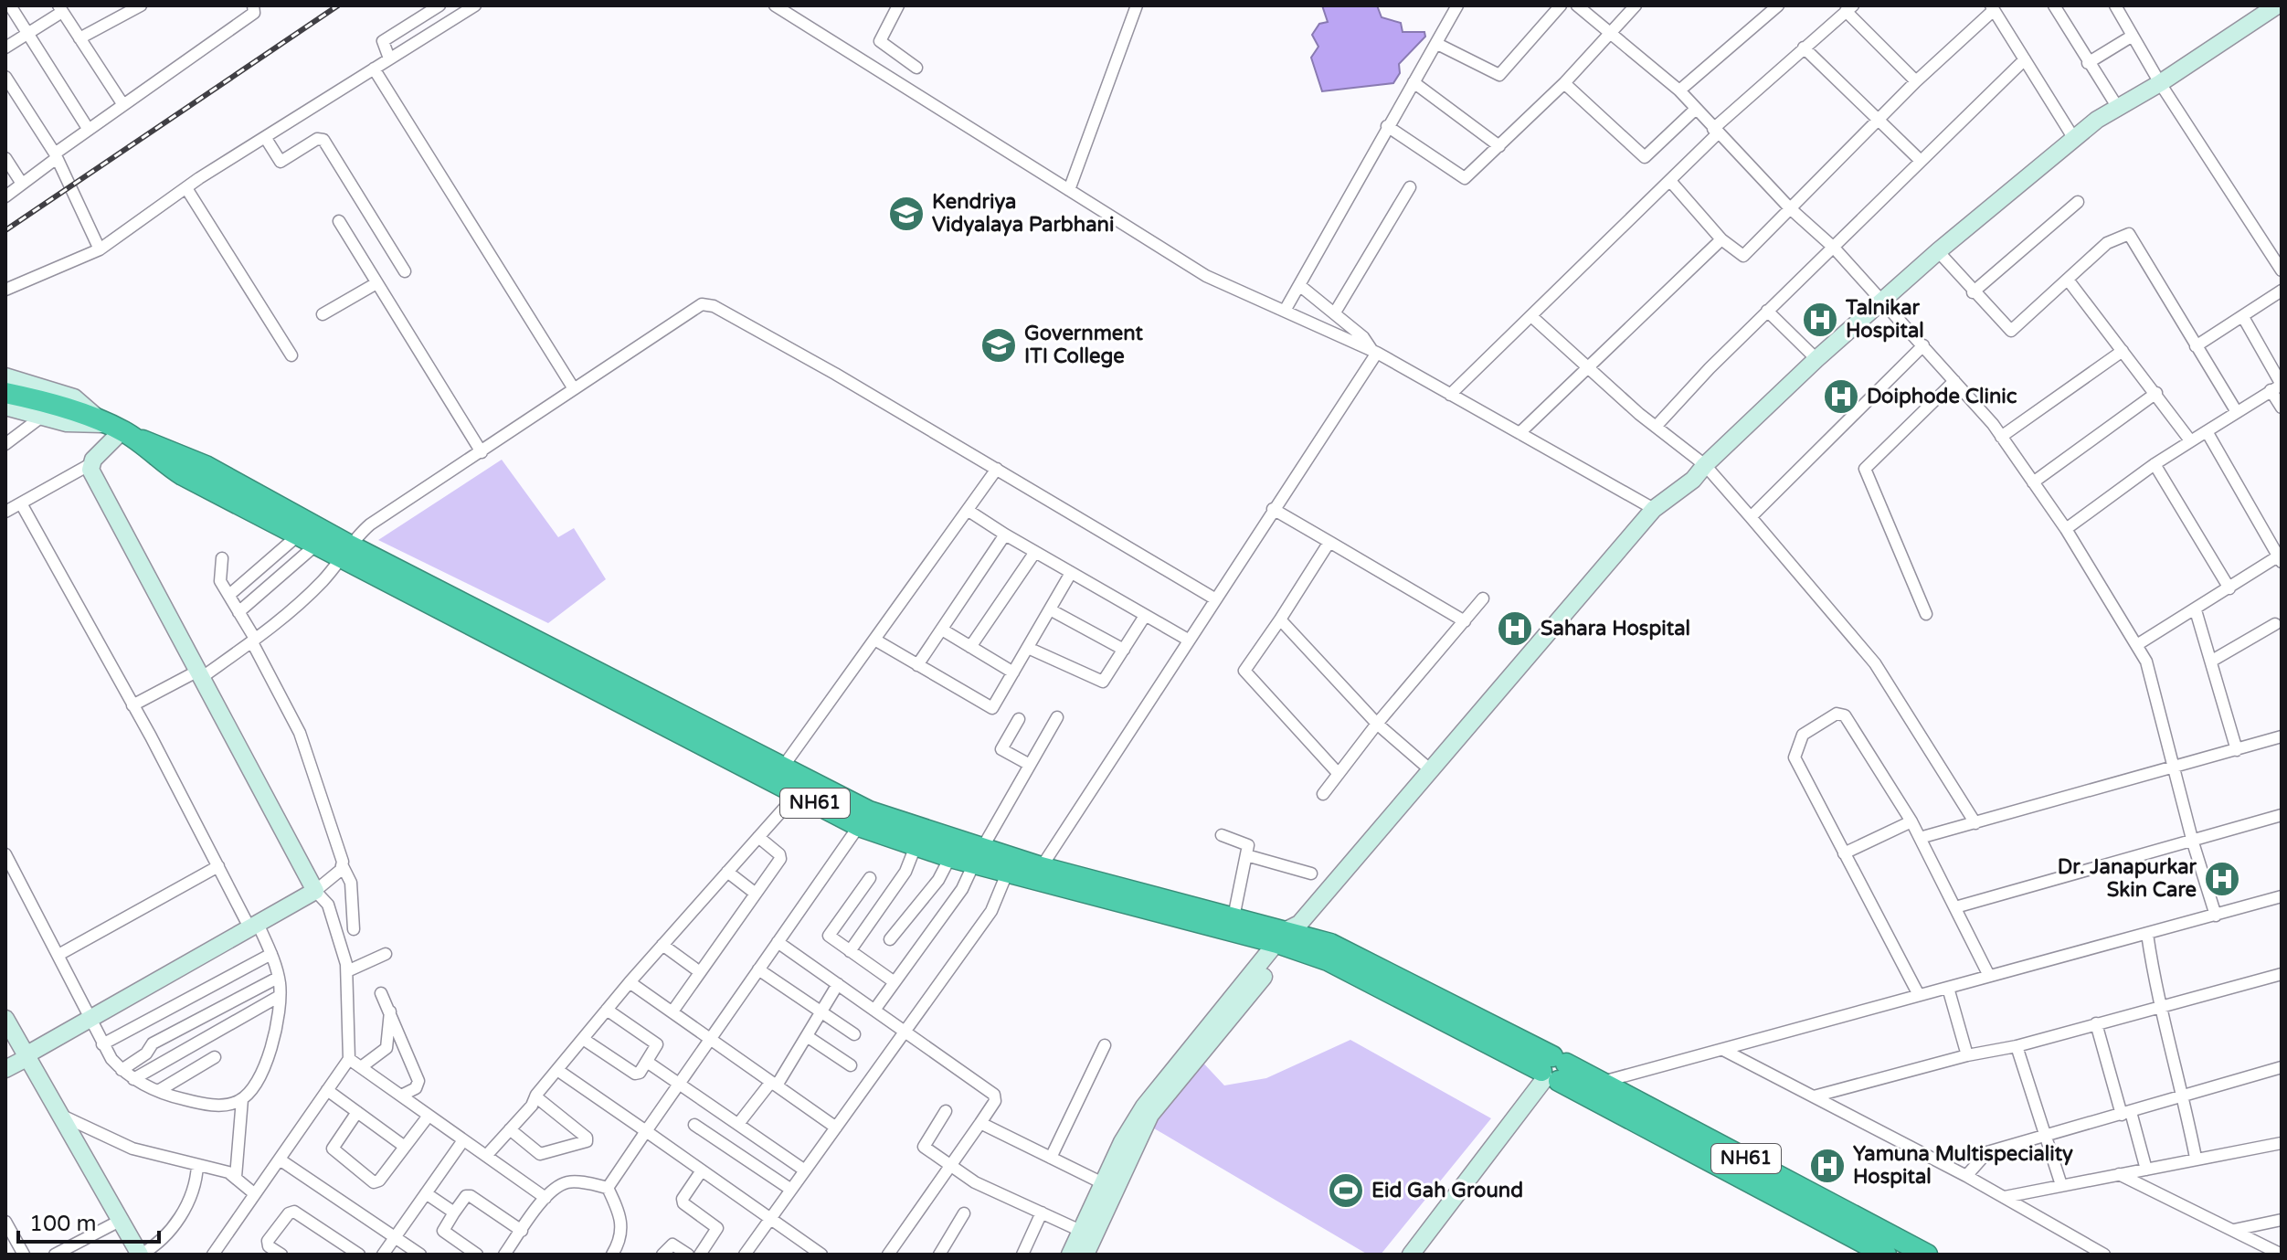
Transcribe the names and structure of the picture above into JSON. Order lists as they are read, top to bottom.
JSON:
{
  "streets": {
    "highway": ["NH61"]
  },
  "places": {
    "school or university": ["Kendriya Vidyalaya Parbhani", "Government ITI College"],
    "hospital": [
      "Talnikar Hospital",
      "Doiphode Clinic",
      "Sahara Hospital",
      "Dr. Janapurkar Skin Care",
      "Yamuna Multispeciality Hospital"
    ],
    "sports": ["Eid Gah Ground"]
  },
  "scale_bar": "100 m"
}
